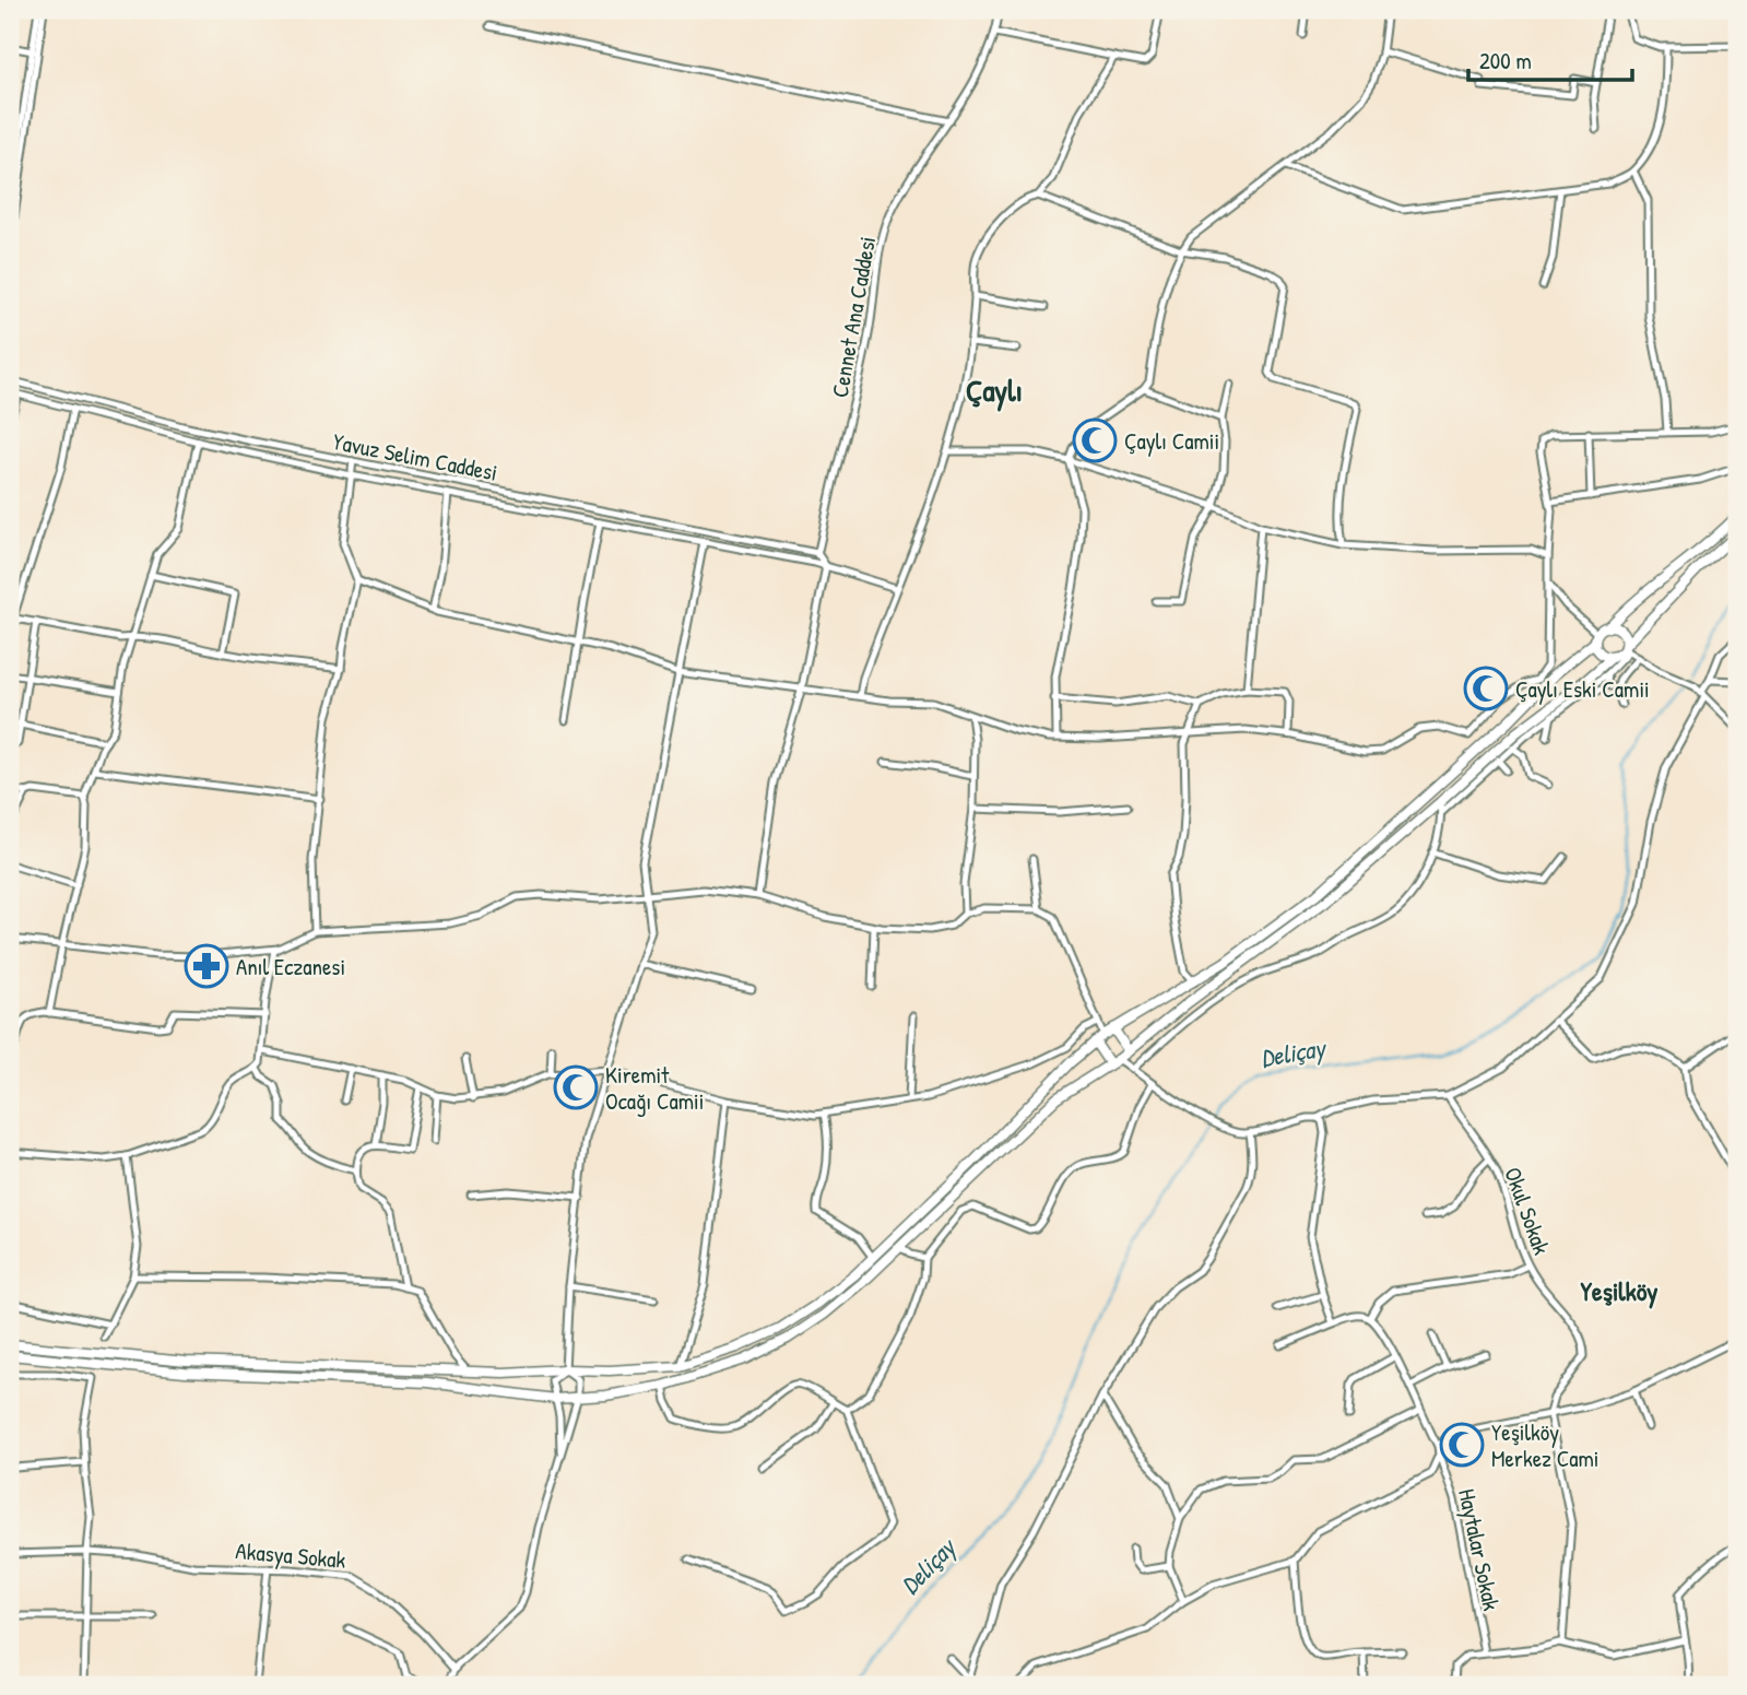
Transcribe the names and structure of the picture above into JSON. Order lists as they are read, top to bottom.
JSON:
{
  "streets": {
    "street": [
      "Cennet Ana Caddesi",
      "Yavuz Selim Caddesi",
      "Okul Sokak",
      "Haytalar Sokak",
      "Akasya Sokak"
    ]
  },
  "crossings": [
    ["Cennet Ana Caddesi", "Yavuz Selim Caddesi"]
  ],
  "districts": ["Çaylı", "Yeşilköy"],
  "water": ["Deliçay"],
  "places": {
    "mosque": [
      "Çaylı Camii",
      "Çaylı Eski Camii",
      "Kiremit Ocağı Camii",
      "Yeşilköy Merkez Cami"
    ],
    "pharmacy": ["Anıl Eczanesi"]
  },
  "scale_bar": "200 m"
}
